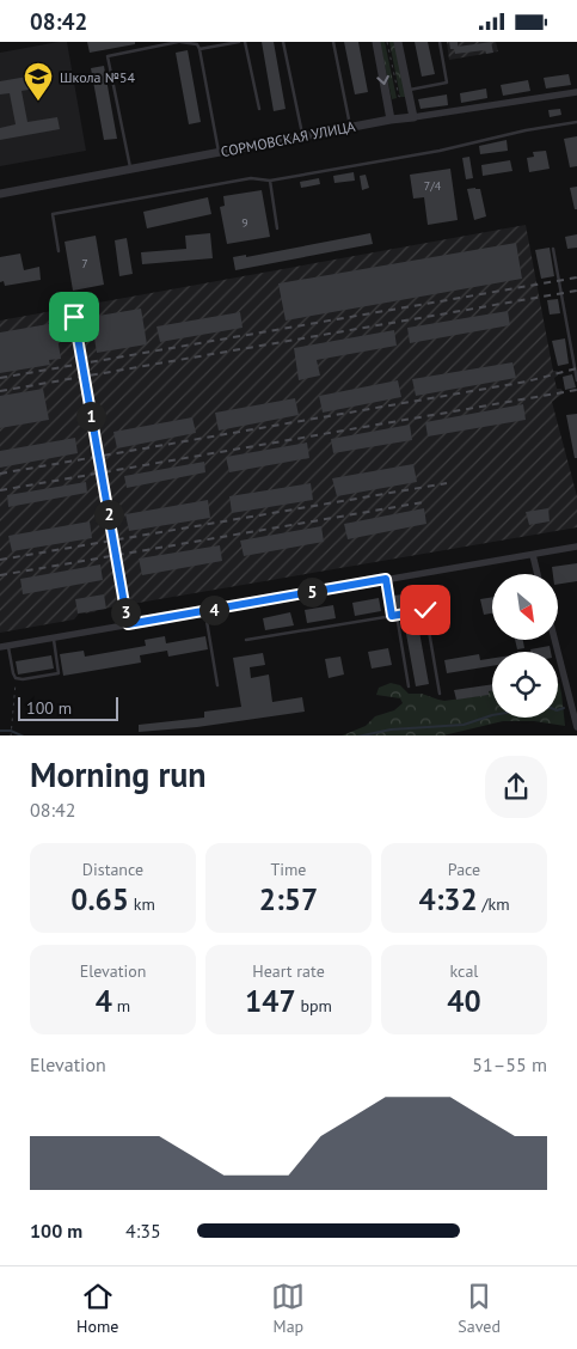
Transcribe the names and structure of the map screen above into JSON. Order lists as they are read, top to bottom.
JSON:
{
  "streets": {
    "street": ["СОРМОВСКАЯ УЛИЦА"]
  },
  "places": {
    "school or university": ["Школа №54"]
  },
  "house_numbers": ["7/4", "9", "7"],
  "scale_bar": "100 m",
  "north": "bottom right",
  "page": {
    "status": "08:42",
    "pins": [
      "1",
      "2",
      "5",
      "4",
      "3"
    ],
    "scale": "100 m",
    "heading": ["Morning run", "08:42"],
    "stats": [
      ["Distance", "0.65 km"],
      ["Time", "2:57"],
      ["Pace", "4:32 /km"],
      ["Elevation", "4 m"],
      ["Heart rate", "147 bpm"],
      ["kcal", "40"]
    ],
    "chart": ["Elevation", "51–55 m"],
    "list": [
      {
        "name": "100 m",
        "note": "4:35"
      }
    ],
    "tabs": ["Home", "Map", "Saved"]
  }
}
